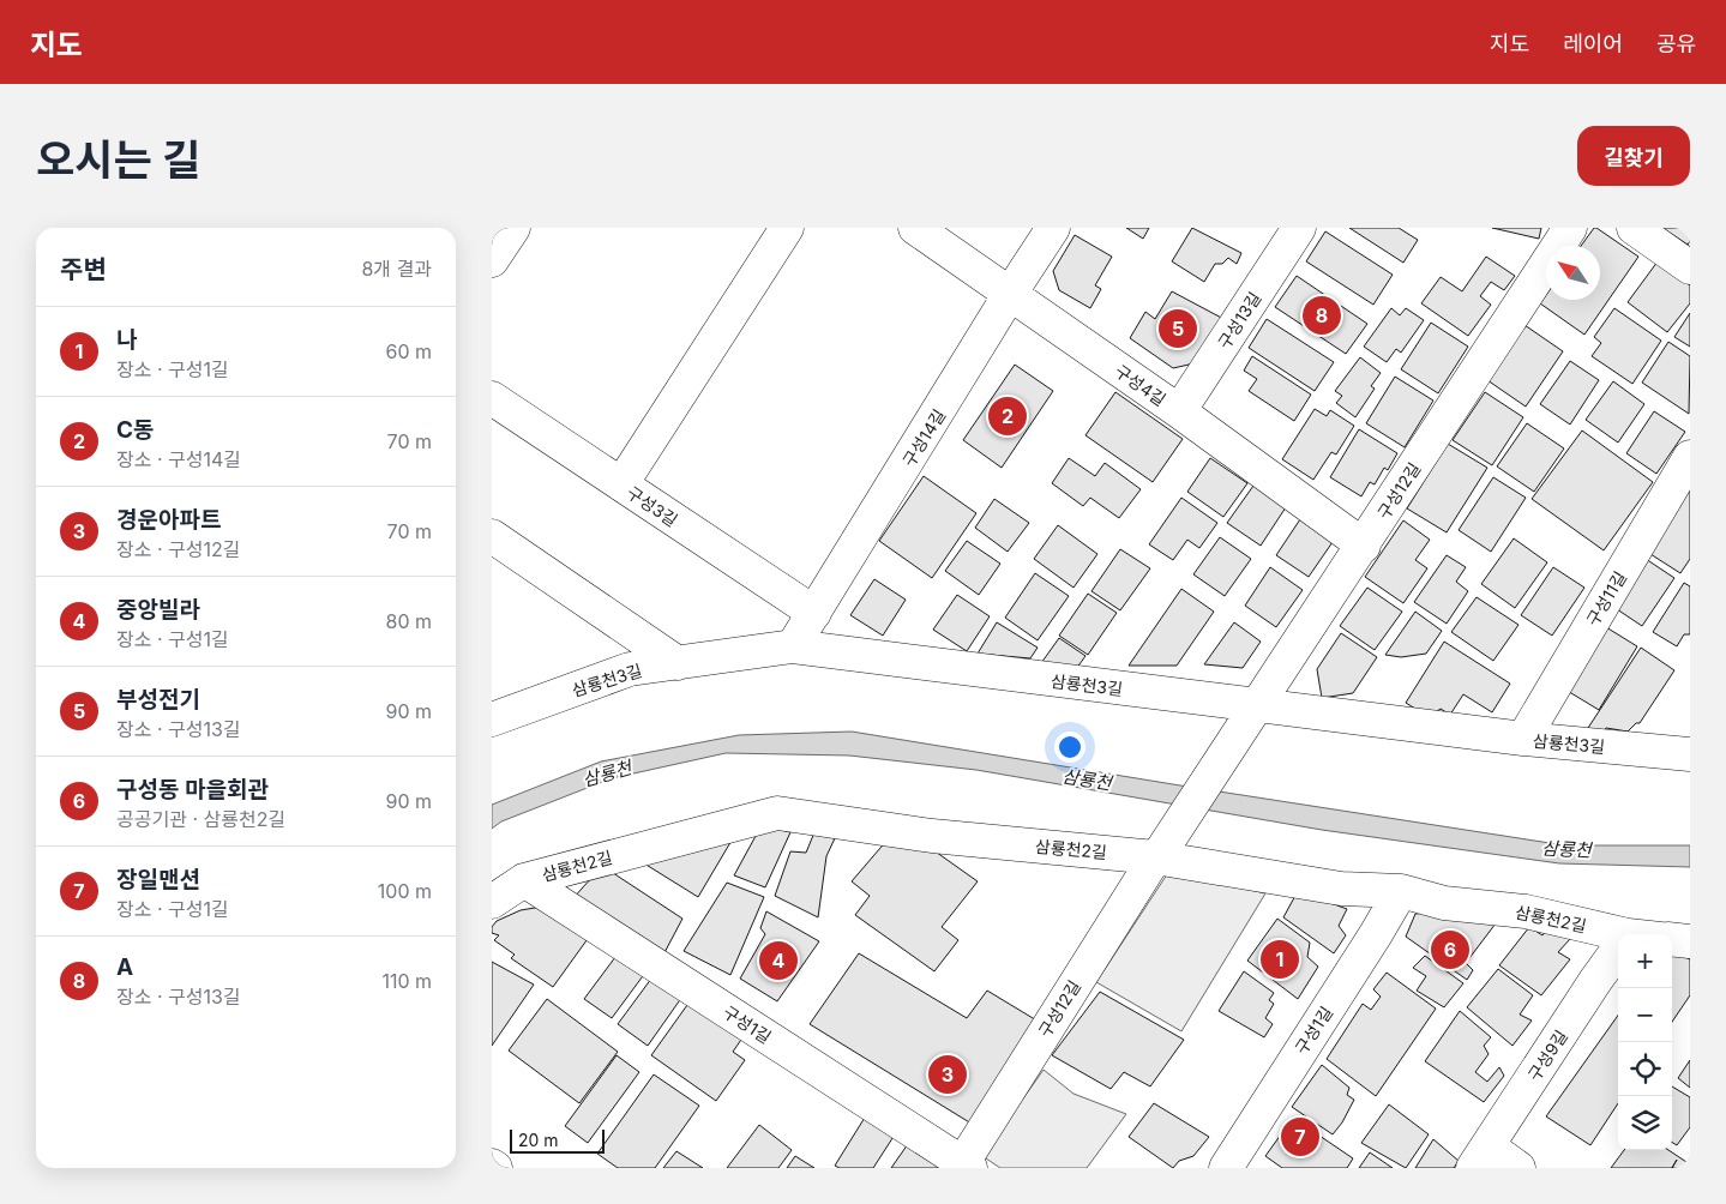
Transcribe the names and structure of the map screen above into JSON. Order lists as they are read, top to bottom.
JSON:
{
  "streets": {
    "street": [
      "구성13길",
      "구성4길",
      "구성14길",
      "구성12길",
      "구성3길",
      "구성11길",
      "삼룡천3길",
      "삼룡천2길",
      "구성1길",
      "구성9길"
    ]
  },
  "crossings": [
    ["구성13길", "구성4길"],
    ["구성4길", "구성14길"],
    ["구성4길", "구성12길"],
    ["구성14길", "구성3길"],
    ["구성14길", "삼룡천3길"],
    ["구성12길", "삼룡천3길"],
    ["구성12길", "삼룡천2길"],
    ["구성12길", "구성1길"],
    ["구성11길", "삼룡천3길"],
    ["삼룡천2길", "구성1길"]
  ],
  "water": ["삼룡천"],
  "scale_bar": "20 m",
  "north": "top left",
  "page": {
    "header": "지도",
    "nav": ["지도", "레이어", "공유"],
    "title": "오시는 길",
    "buttons": "길찾기",
    "heading": ["주변", "8개 결과"],
    "pins": [
      "8",
      "5",
      "2",
      "6",
      "1",
      "4",
      "3",
      "7"
    ],
    "list": [
      {
        "mark": "1",
        "name": "나",
        "note": "장소 · 구성1길",
        "value": "60 m"
      },
      {
        "mark": "2",
        "name": "C동",
        "note": "장소 · 구성14길",
        "value": "70 m"
      },
      {
        "mark": "3",
        "name": "경운아파트",
        "note": "장소 · 구성12길",
        "value": "70 m"
      },
      {
        "mark": "4",
        "name": "중앙빌라",
        "note": "장소 · 구성1길",
        "value": "80 m"
      },
      {
        "mark": "5",
        "name": "부성전기",
        "note": "장소 · 구성13길",
        "value": "90 m"
      },
      {
        "mark": "6",
        "name": "구성동 마을회관",
        "note": "공공기관 · 삼룡천2길",
        "value": "90 m"
      },
      {
        "mark": "7",
        "name": "장일맨션",
        "note": "장소 · 구성1길",
        "value": "100 m"
      },
      {
        "mark": "8",
        "name": "A",
        "note": "장소 · 구성13길",
        "value": "110 m"
      }
    ],
    "map_buttons": ["+", "−"],
    "scale": "20 m"
  }
}
